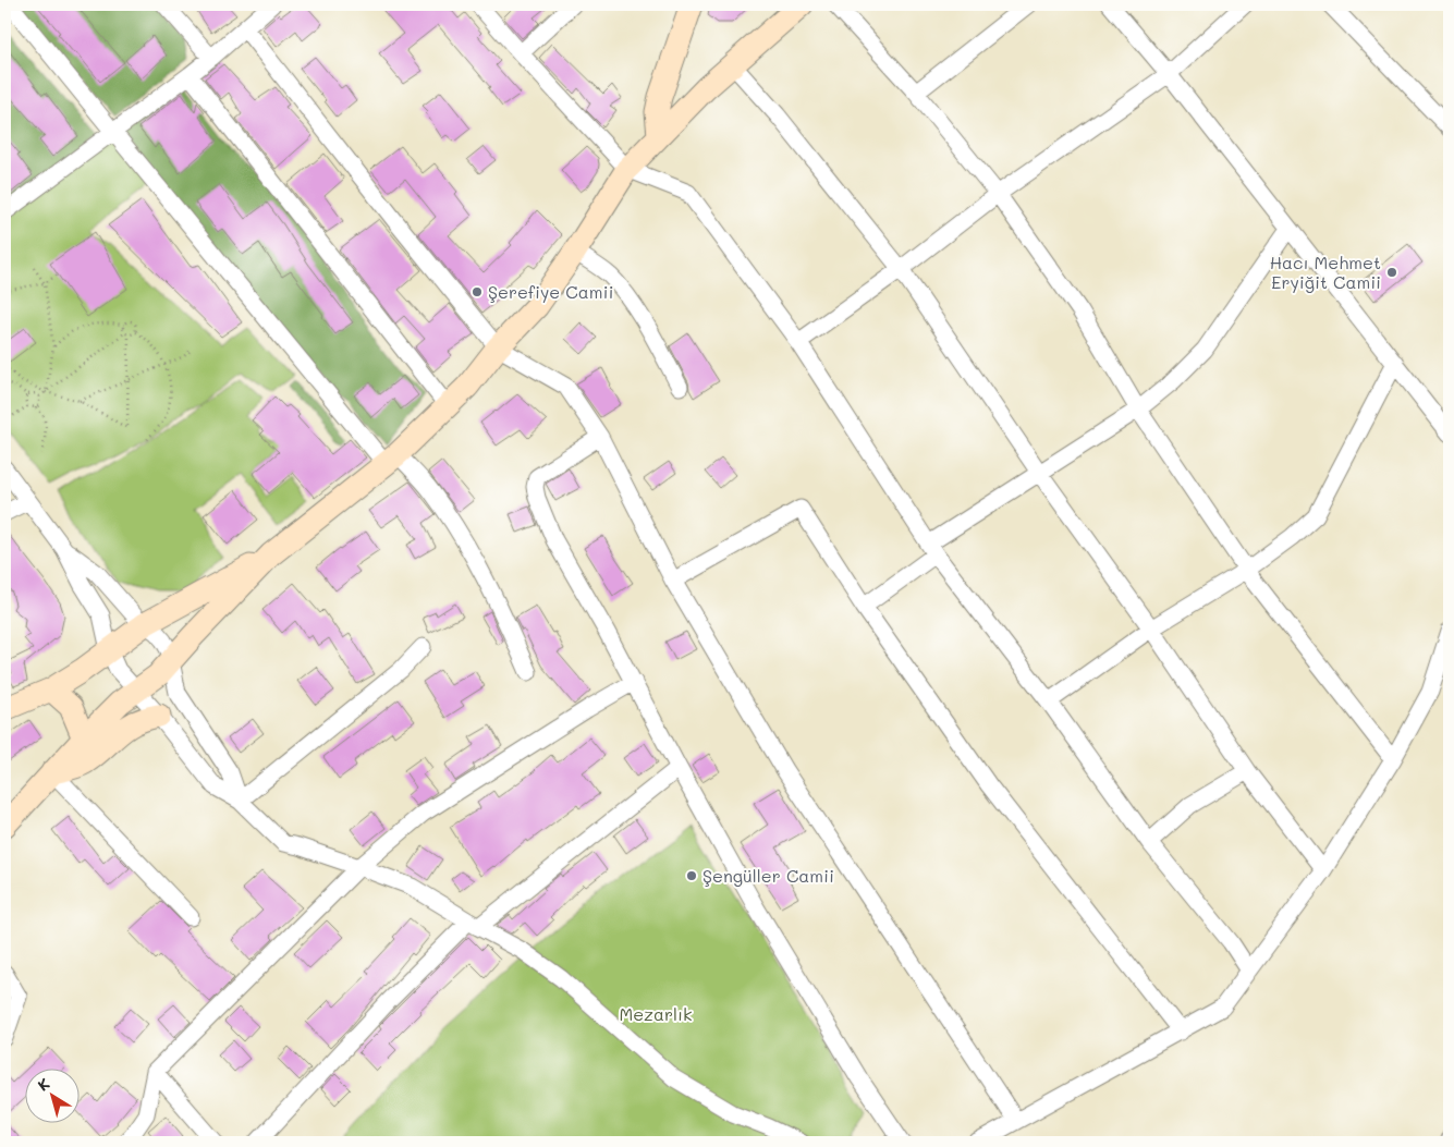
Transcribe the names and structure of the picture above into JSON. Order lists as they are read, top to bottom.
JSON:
{
  "parks": ["Mezarlık"],
  "places": ["Hacı Mehmet Eryiğit Camii", "Şerefiye Camii", "Şengüller Camii"],
  "north": "top left"
}
